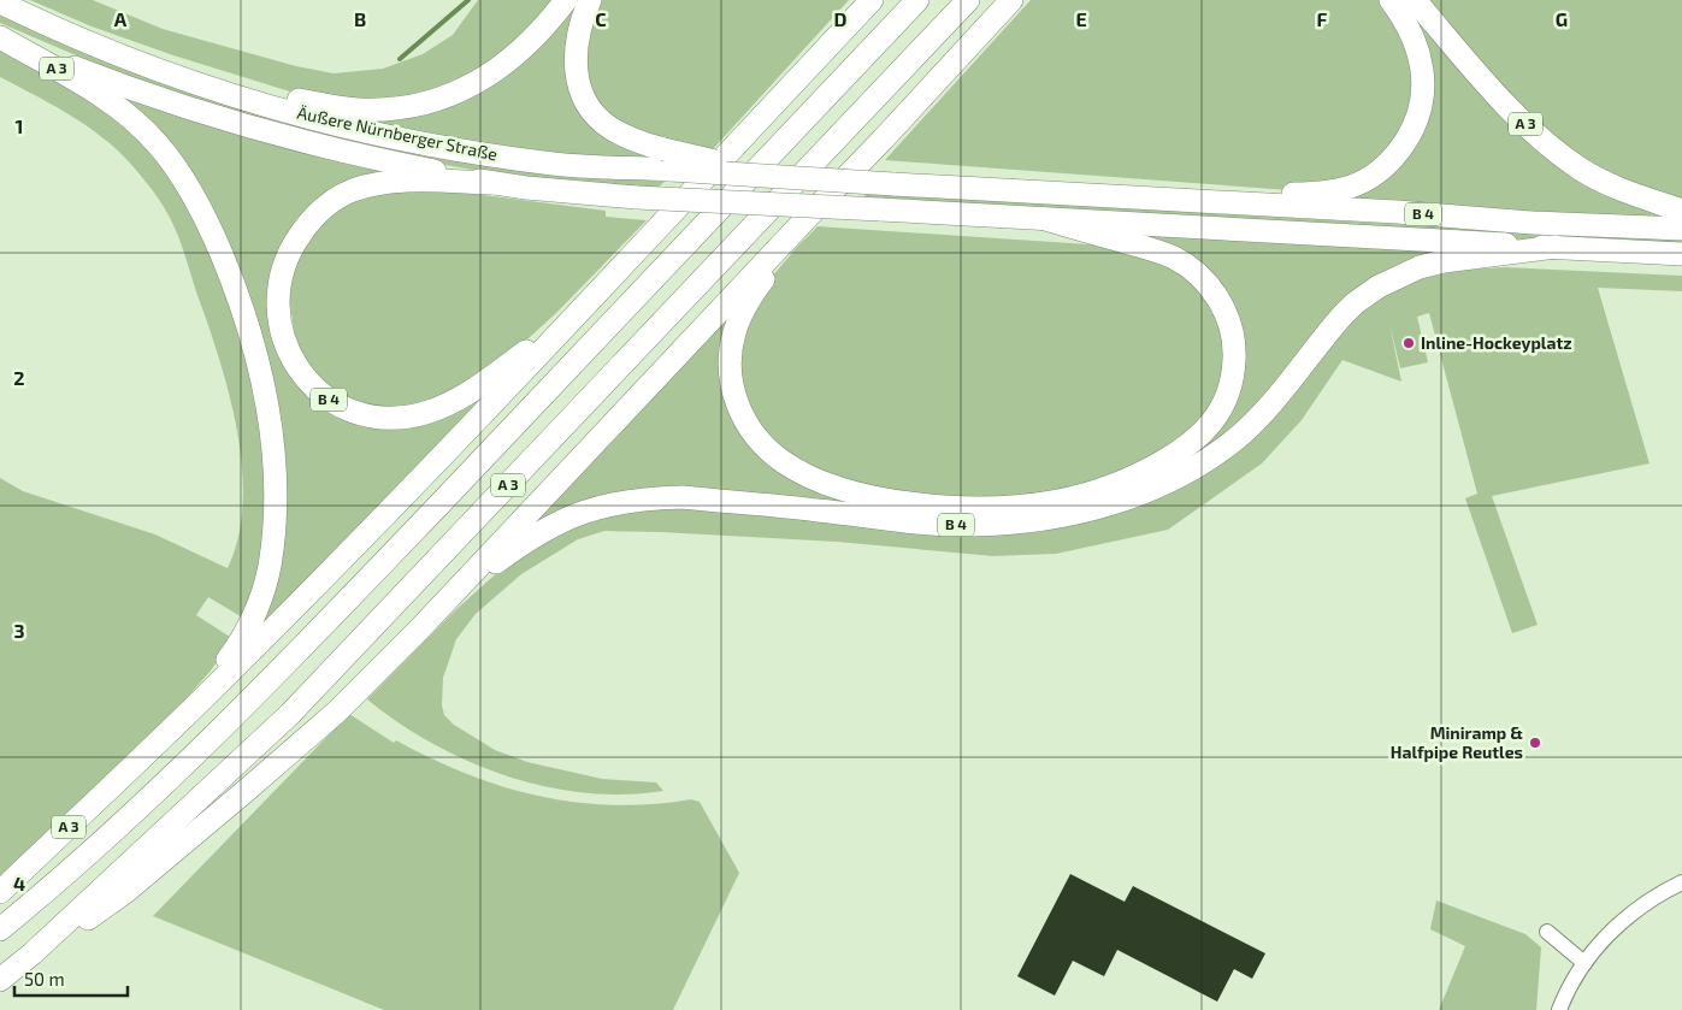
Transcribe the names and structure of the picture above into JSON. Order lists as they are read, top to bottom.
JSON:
{
  "streets": {
    "highway": ["A 3", "Äußere Nürnberger Straße", "B 4"]
  },
  "crossings": [
    ["A 3", "Äußere Nürnberger Straße"],
    ["A 3", "B 4"],
    ["Äußere Nürnberger Straße", "B 4"]
  ],
  "places": ["Inline-Hockeyplatz", "Miniramp & Halfpipe Reutles"],
  "scale_bar": "50 m",
  "grid": {
    "columns": [
      "A",
      "B",
      "C",
      "D",
      "E",
      "F",
      "G"
    ],
    "rows": [
      "1",
      "2",
      "3",
      "4"
    ]
  }
}
